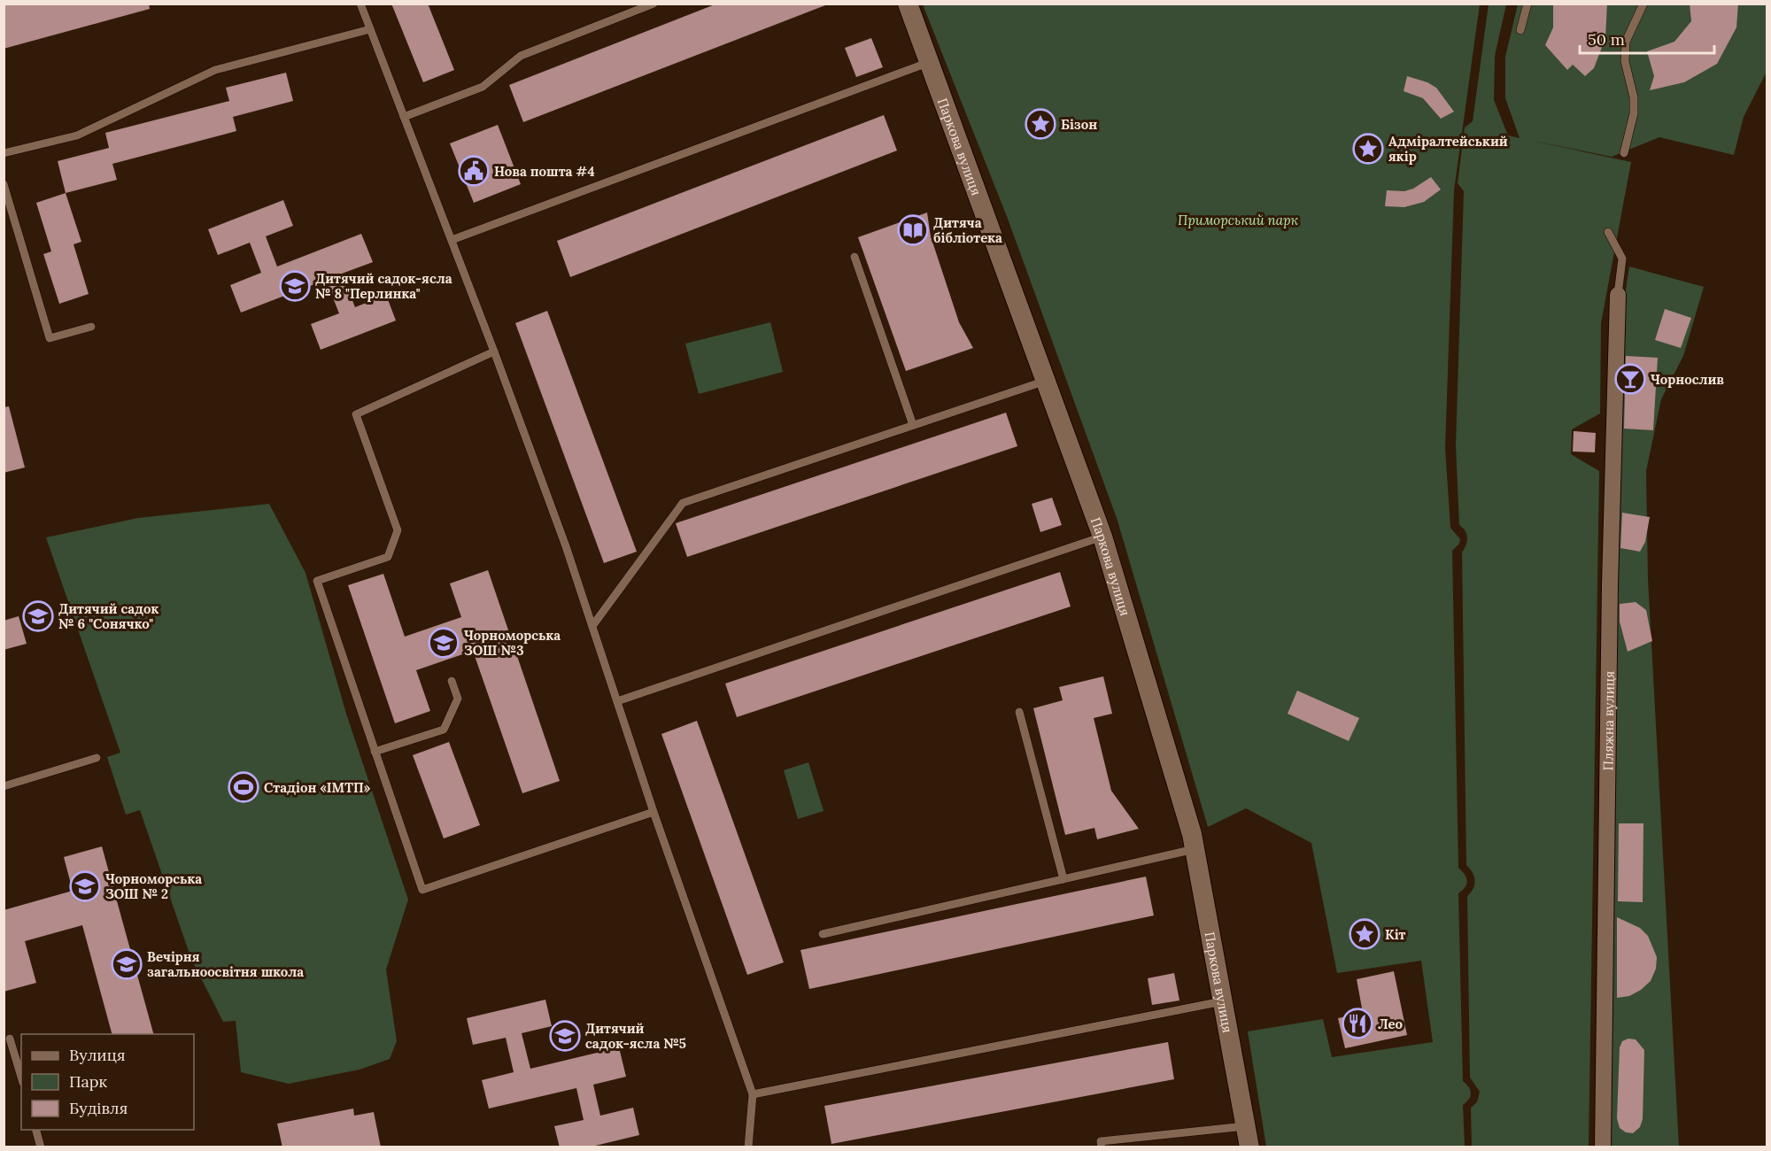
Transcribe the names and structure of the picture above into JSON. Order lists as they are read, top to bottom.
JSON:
{
  "streets": {
    "street": ["Паркова вулиця", "Пляжна вулиця"]
  },
  "parks": ["Приморський парк"],
  "places": {
    "place": ["Бізон", "Адміралтейський якір", "Кіт"],
    "public building": ["Нова пошта #4"],
    "library": ["Дитяча бібліотека"],
    "school or university": [
      "Дитячий садок-ясла № 8 \"Перлинка\"",
      "Дитячий садок № 6 \"Сонячко\"",
      "Чорноморська ЗОШ №3",
      "Чорноморська ЗОШ № 2",
      "Вечірня загальноосвітня школа",
      "Дитячий садок-ясла №5"
    ],
    "bar": ["Чорнослив"],
    "sports": ["Стадіон «ІМТП»"],
    "restaurant": ["Лео"]
  },
  "legend": ["Вулиця", "Парк", "Будівля"],
  "scale_bar": "50 m"
}
